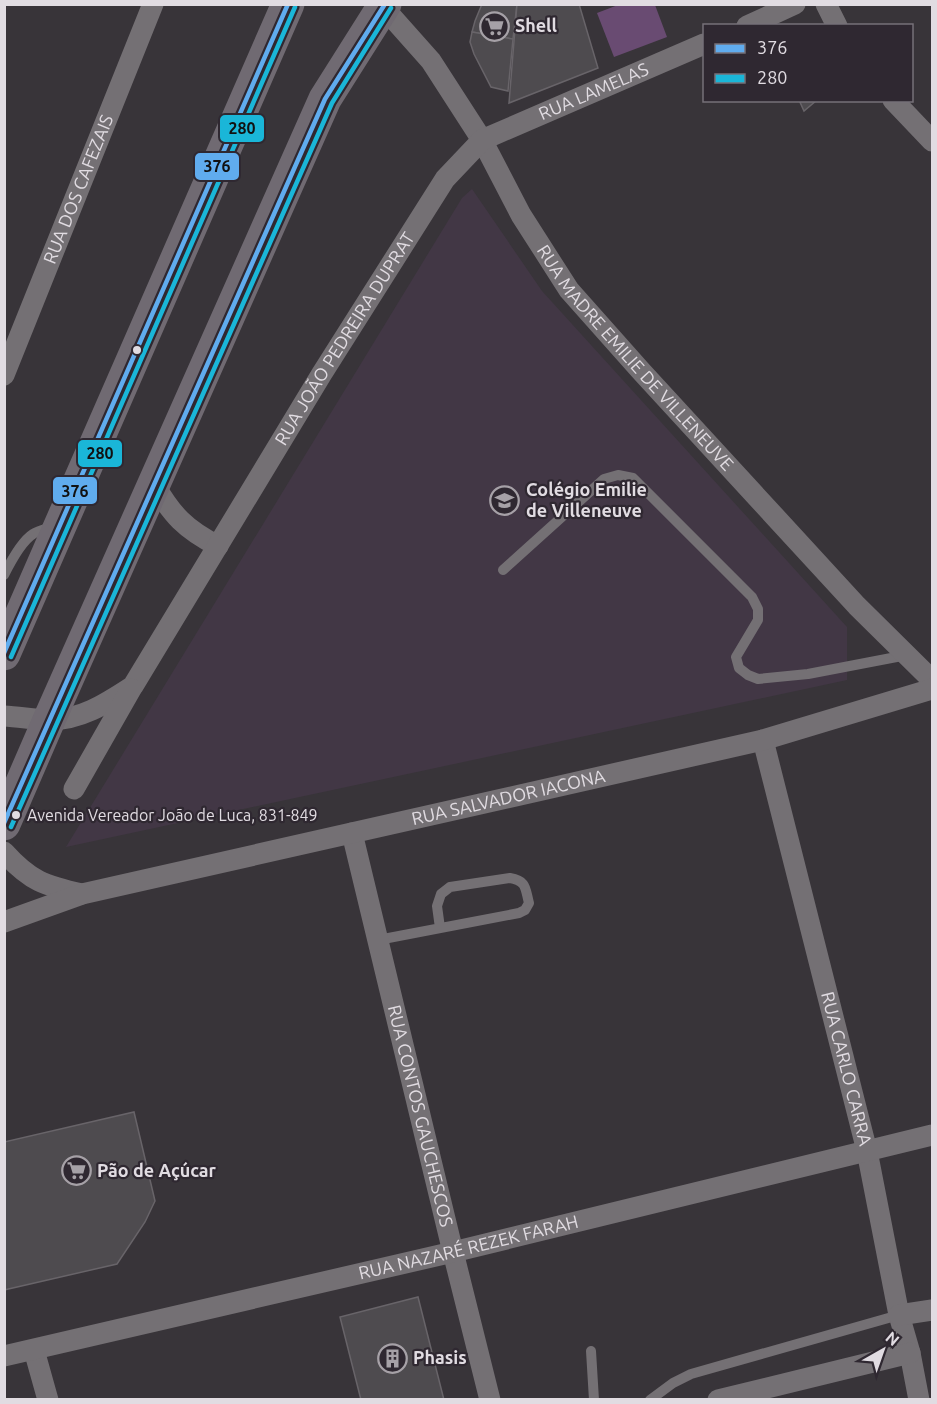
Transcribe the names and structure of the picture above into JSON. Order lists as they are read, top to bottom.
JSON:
{
  "streets": {
    "street": [
      "RUA LAMELAS",
      "RUA DOS CAFEZAIS",
      "RUA JOÃO PEDREIRA DUPRAT",
      "RUA MADRE EMILIE DE VILLENEUVE",
      "RUA SALVADOR IACONA",
      "RUA CARLO CARRA",
      "RUA CONTOS GAUCHESCOS",
      "RUA NAZARÉ REZEK FARAH"
    ]
  },
  "crossings": [
    ["RUA LAMELAS", "RUA JOÃO PEDREIRA DUPRAT"],
    ["RUA LAMELAS", "RUA MADRE EMILIE DE VILLENEUVE"],
    ["RUA JOÃO PEDREIRA DUPRAT", "RUA MADRE EMILIE DE VILLENEUVE"],
    ["RUA SALVADOR IACONA", "RUA CARLO CARRA"],
    ["RUA SALVADOR IACONA", "RUA CONTOS GAUCHESCOS"],
    ["RUA CARLO CARRA", "RUA NAZARÉ REZEK FARAH"],
    ["RUA CONTOS GAUCHESCOS", "RUA NAZARÉ REZEK FARAH"]
  ],
  "places": {
    "supermarket": ["Shell", "Pão de Açúcar"],
    "school or university": ["Colégio Emilie de Villeneuve"],
    "other": ["Avenida Vereador João de Luca, 831-849"],
    "building": ["Phasis"]
  },
  "lines": ["transit line 376", "transit line 280"],
  "legend": ["376", "280"],
  "north": "top right"
}
